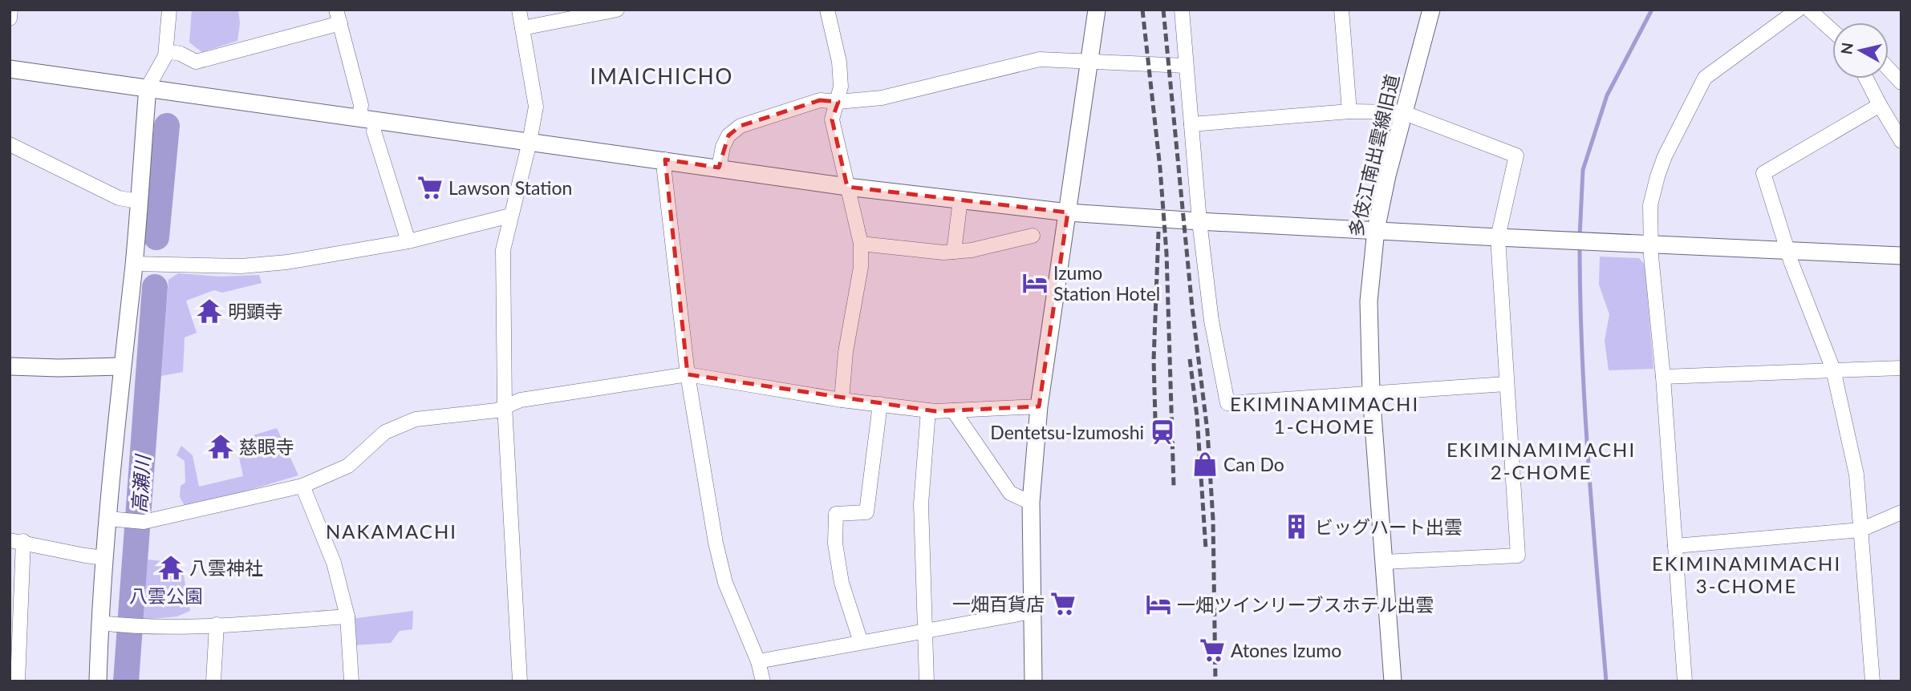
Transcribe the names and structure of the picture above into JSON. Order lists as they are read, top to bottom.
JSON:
{
  "streets": {
    "street": ["多伎江南出雲線旧道"]
  },
  "districts": [
    "IMAICHICHO",
    "EKIMINAMIMACHI 1-CHOME",
    "EKIMINAMIMACHI 2-CHOME",
    "NAKAMACHI",
    "EKIMINAMIMACHI 3-CHOME"
  ],
  "water": ["高瀬川"],
  "parks": ["八雲公園"],
  "places": {
    "supermarket": ["Lawson Station", "一畑百貨店", "Atones Izumo"],
    "hotel": ["Izumo Station Hotel", "一畑ツインリーブスホテル出雲"],
    "temple": ["明顕寺", "慈眼寺", "八雲神社"],
    "station": ["Dentetsu-Izumoshi"],
    "shop": ["Can Do"],
    "building": ["ビッグハート出雲"]
  },
  "north": "left"
}
